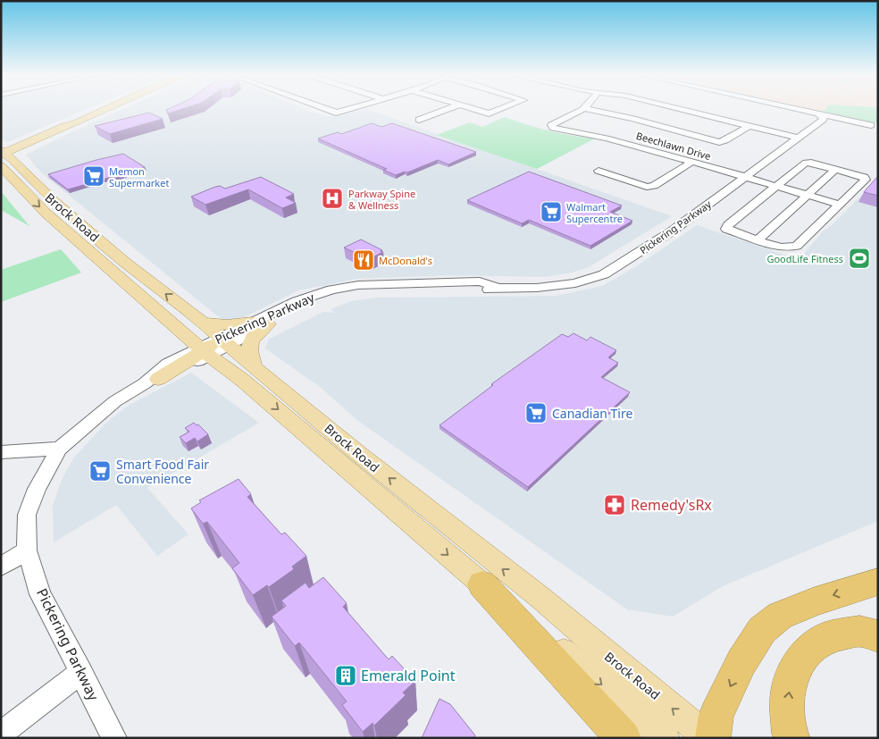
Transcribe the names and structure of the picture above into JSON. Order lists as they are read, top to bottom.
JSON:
{
  "streets": {
    "main road": ["Brock Road"],
    "street": ["Beechlawn Drive", "Pickering Parkway"]
  },
  "crossings": [
    ["Beechlawn Drive", "Pickering Parkway"],
    ["Brock Road", "Pickering Parkway"]
  ],
  "places": {
    "supermarket": [
      "Memon Supermarket",
      "Walmart Supercentre",
      "Canadian Tire",
      "Smart Food Fair Convenience"
    ],
    "hospital": ["Parkway Spine & Wellness"],
    "sports": ["GoodLife Fitness"],
    "restaurant": ["McDonald's"],
    "pharmacy": ["Remedy'sRx"],
    "building": ["Emerald Point"]
  }
}
